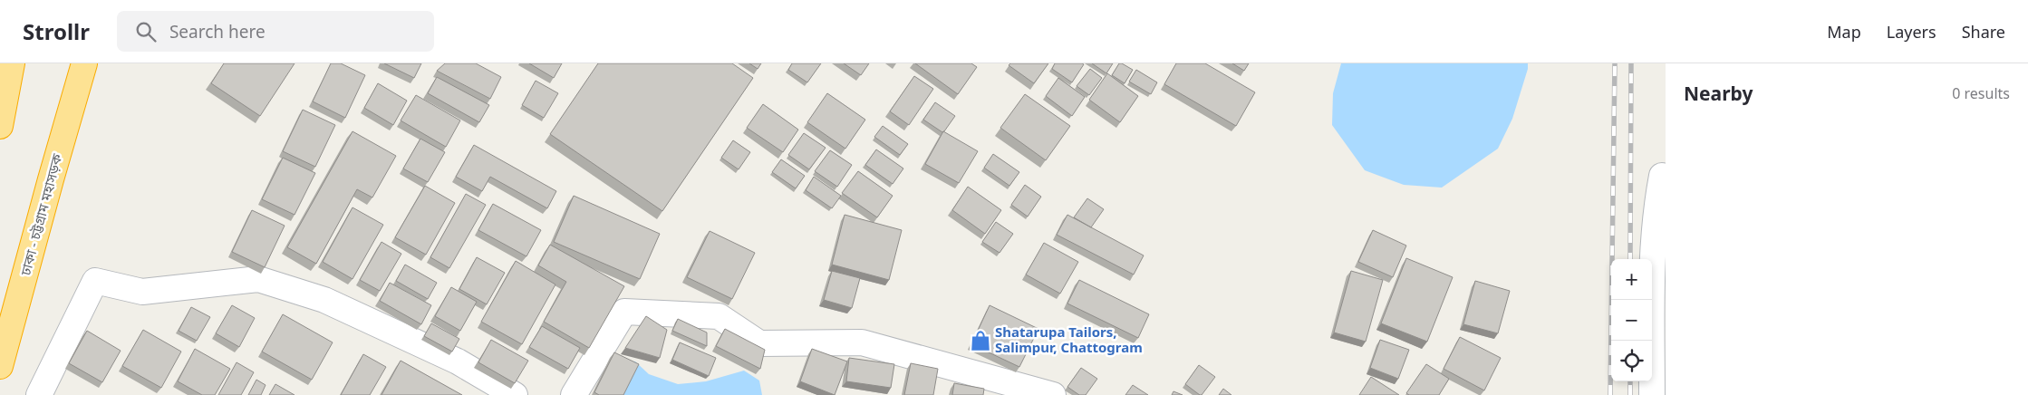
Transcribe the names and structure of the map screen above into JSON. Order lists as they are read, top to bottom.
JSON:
{
  "streets": {
    "highway": ["ঢাকা - চট্টগ্রাম মহাসড়ক"]
  },
  "places": {
    "shop": ["Shatarupa Tailors, Salimpur, Chattogram"]
  },
  "page": {
    "header": "Strollr",
    "search": "Search here",
    "nav": ["Map", "Layers", "Share"],
    "heading": ["Nearby", "0 results"],
    "map_buttons": ["+", "−"]
  }
}
